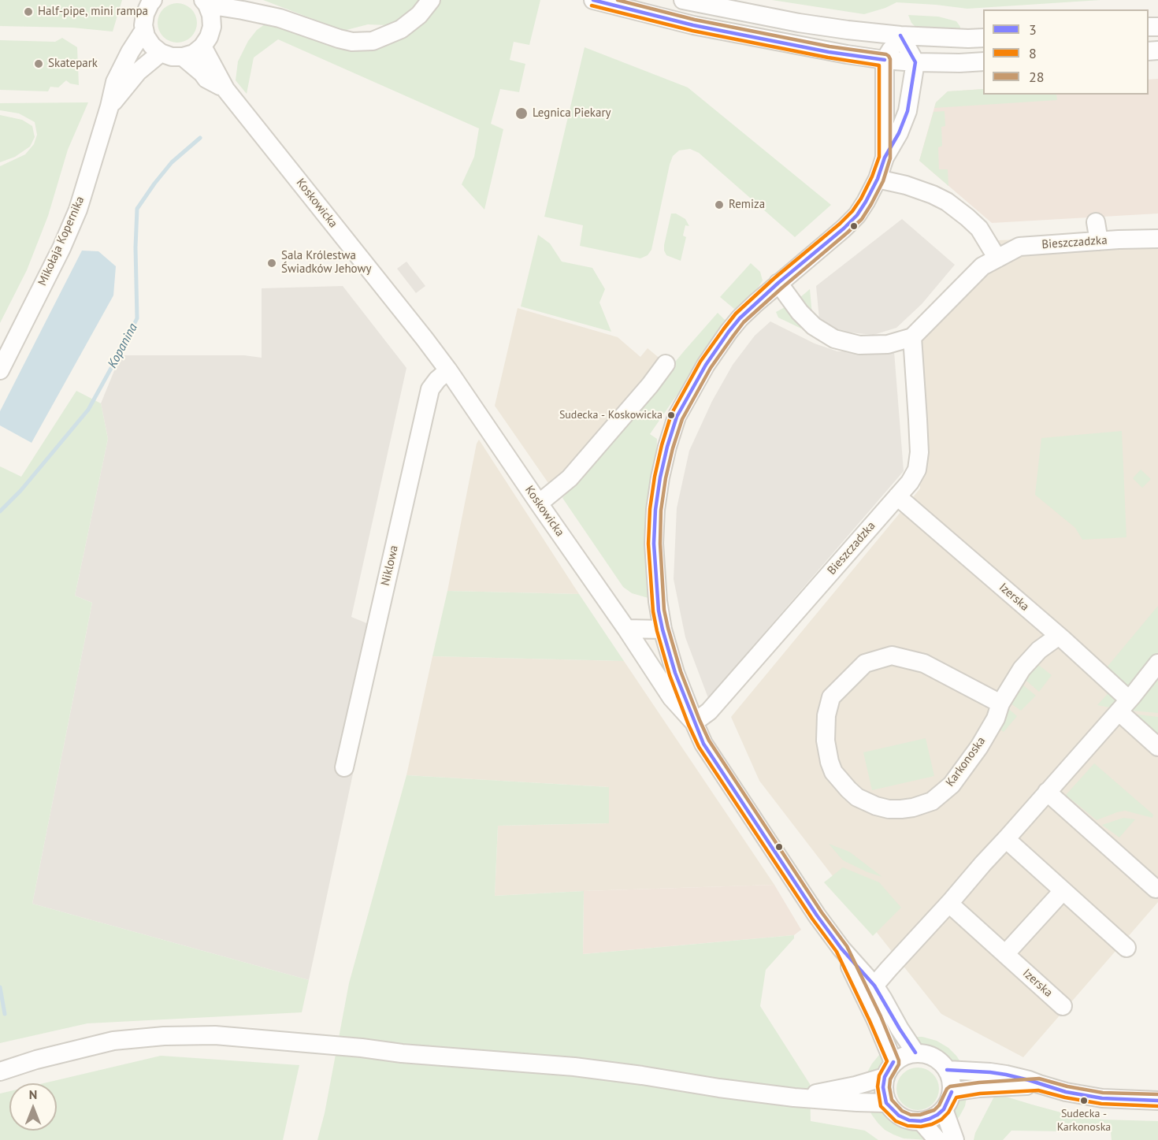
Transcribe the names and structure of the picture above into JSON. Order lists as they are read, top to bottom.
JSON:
{
  "streets": {
    "street": [
      "Koskowicka",
      "Mikołaja Kopernika",
      "Bieszczadzka",
      "Niklowa",
      "Izerska",
      "Karkonoska"
    ]
  },
  "crossings": [
    ["Koskowicka", "Bieszczadzka"],
    ["Koskowicka", "Niklowa"],
    ["Bieszczadzka", "Izerska"],
    ["Izerska", "Karkonoska"]
  ],
  "water": ["Kopanina"],
  "places": [
    "Half-pipe, mini rampa",
    "Skatepark",
    "Legnica Piekary",
    "Remiza",
    "Sala Królestwa Świadków Jehowy",
    "Sudecka - Koskowicka",
    "Sudecka - Karkonoska"
  ],
  "lines": ["transit line 3", "transit line 28", "transit line 8"],
  "legend": ["3", "8", "28"],
  "north": "top"
}
